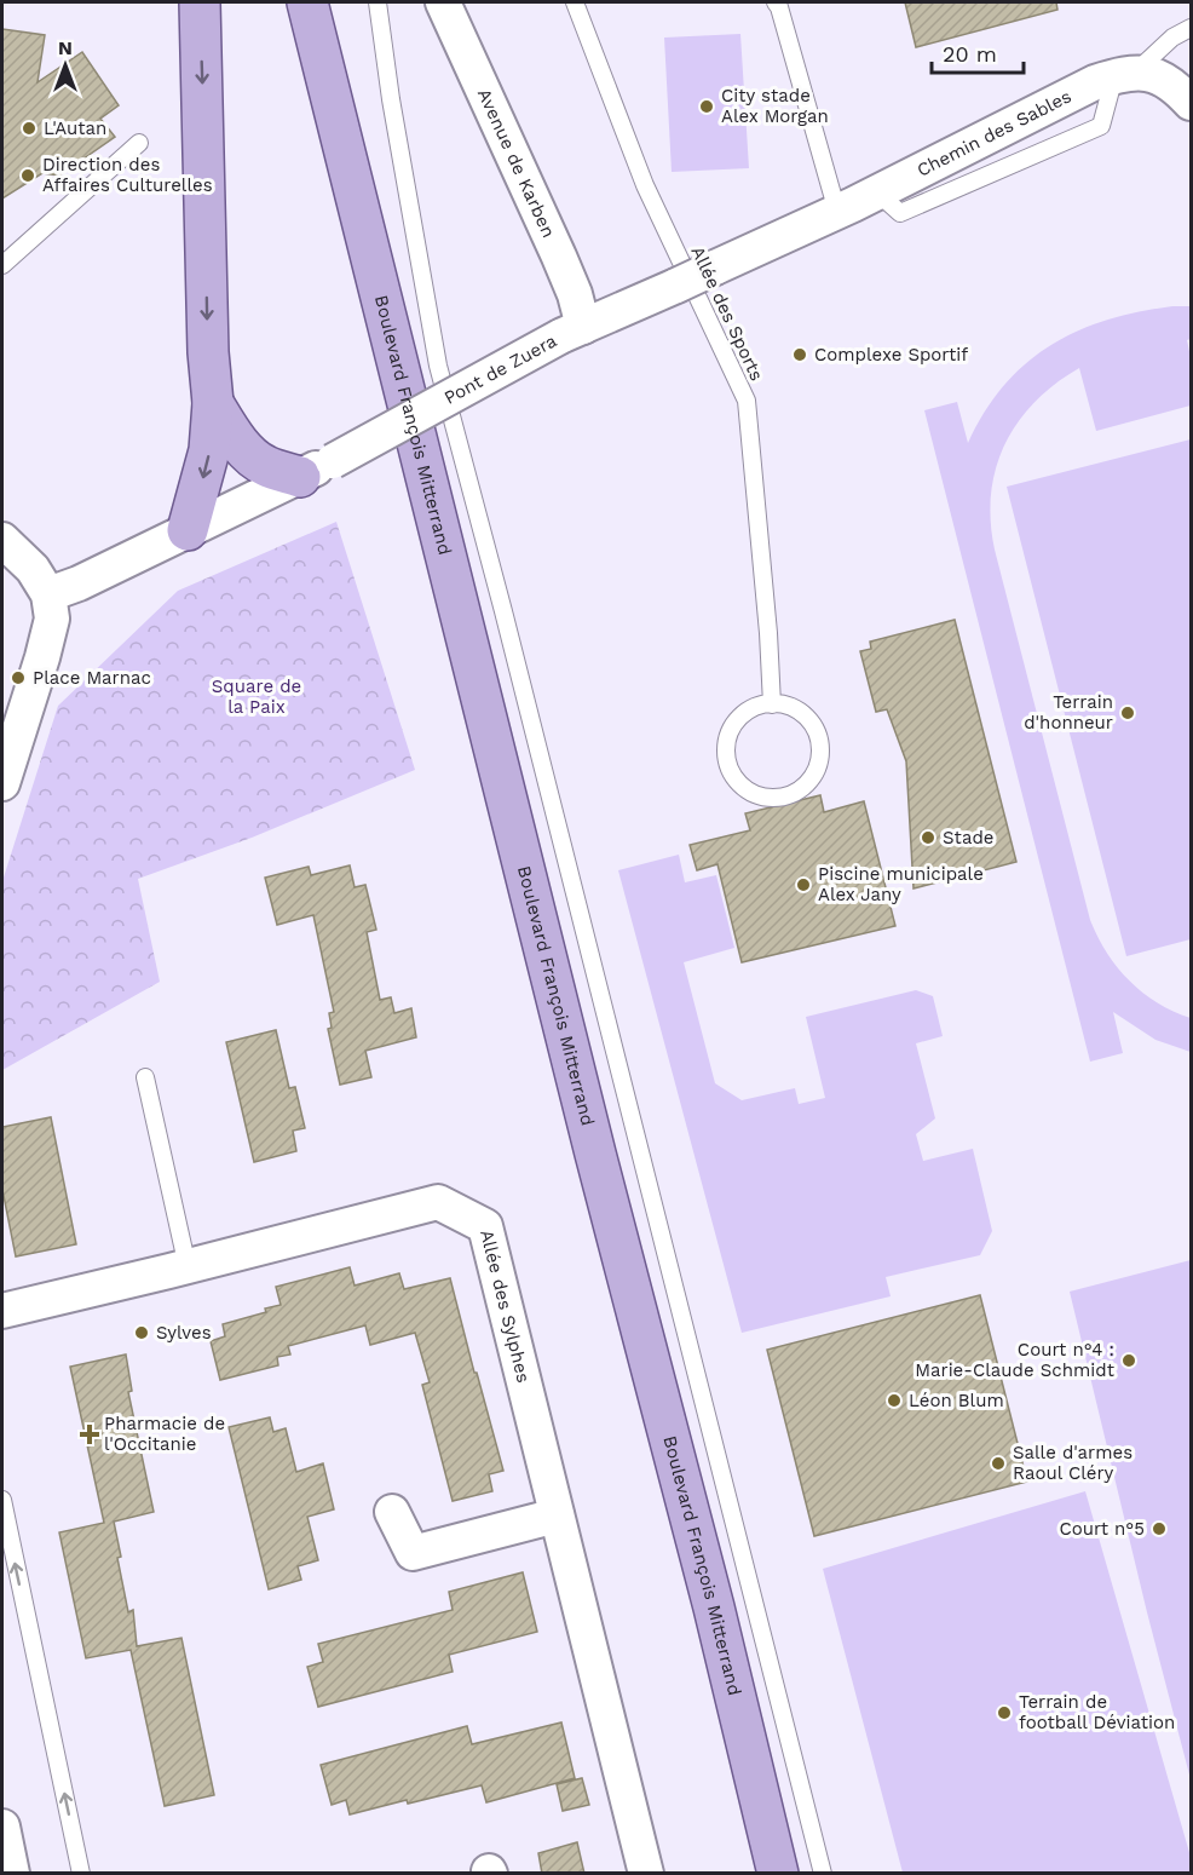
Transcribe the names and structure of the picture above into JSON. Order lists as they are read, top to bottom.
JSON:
{
  "streets": {
    "main road": ["Boulevard François Mitterrand"],
    "street": [
      "Chemin des Sables",
      "Avenue de Karben",
      "Pont de Zuera",
      "Allée des Sylphes"
    ],
    "lane": ["Allée des Sports"]
  },
  "crossings": [
    ["Chemin des Sables", "Pont de Zuera"],
    ["Avenue de Karben", "Pont de Zuera"]
  ],
  "parks": ["Square de la Paix"],
  "places": {
    "other": [
      "City stade Alex Morgan",
      "L'Autan",
      "Direction des Affaires Culturelles",
      "Complexe Sportif",
      "Place Marnac",
      "Terrain d'honneur",
      "Stade",
      "Piscine municipale Alex Jany",
      "Sylves",
      "Court n°4 : Marie-Claude Schmidt",
      "Léon Blum",
      "Salle d'armes Raoul Cléry",
      "Court n°5",
      "Terrain de football Déviation"
    ],
    "health": ["Pharmacie de l'Occitanie"]
  },
  "scale_bar": "20 m",
  "north": "top"
}
